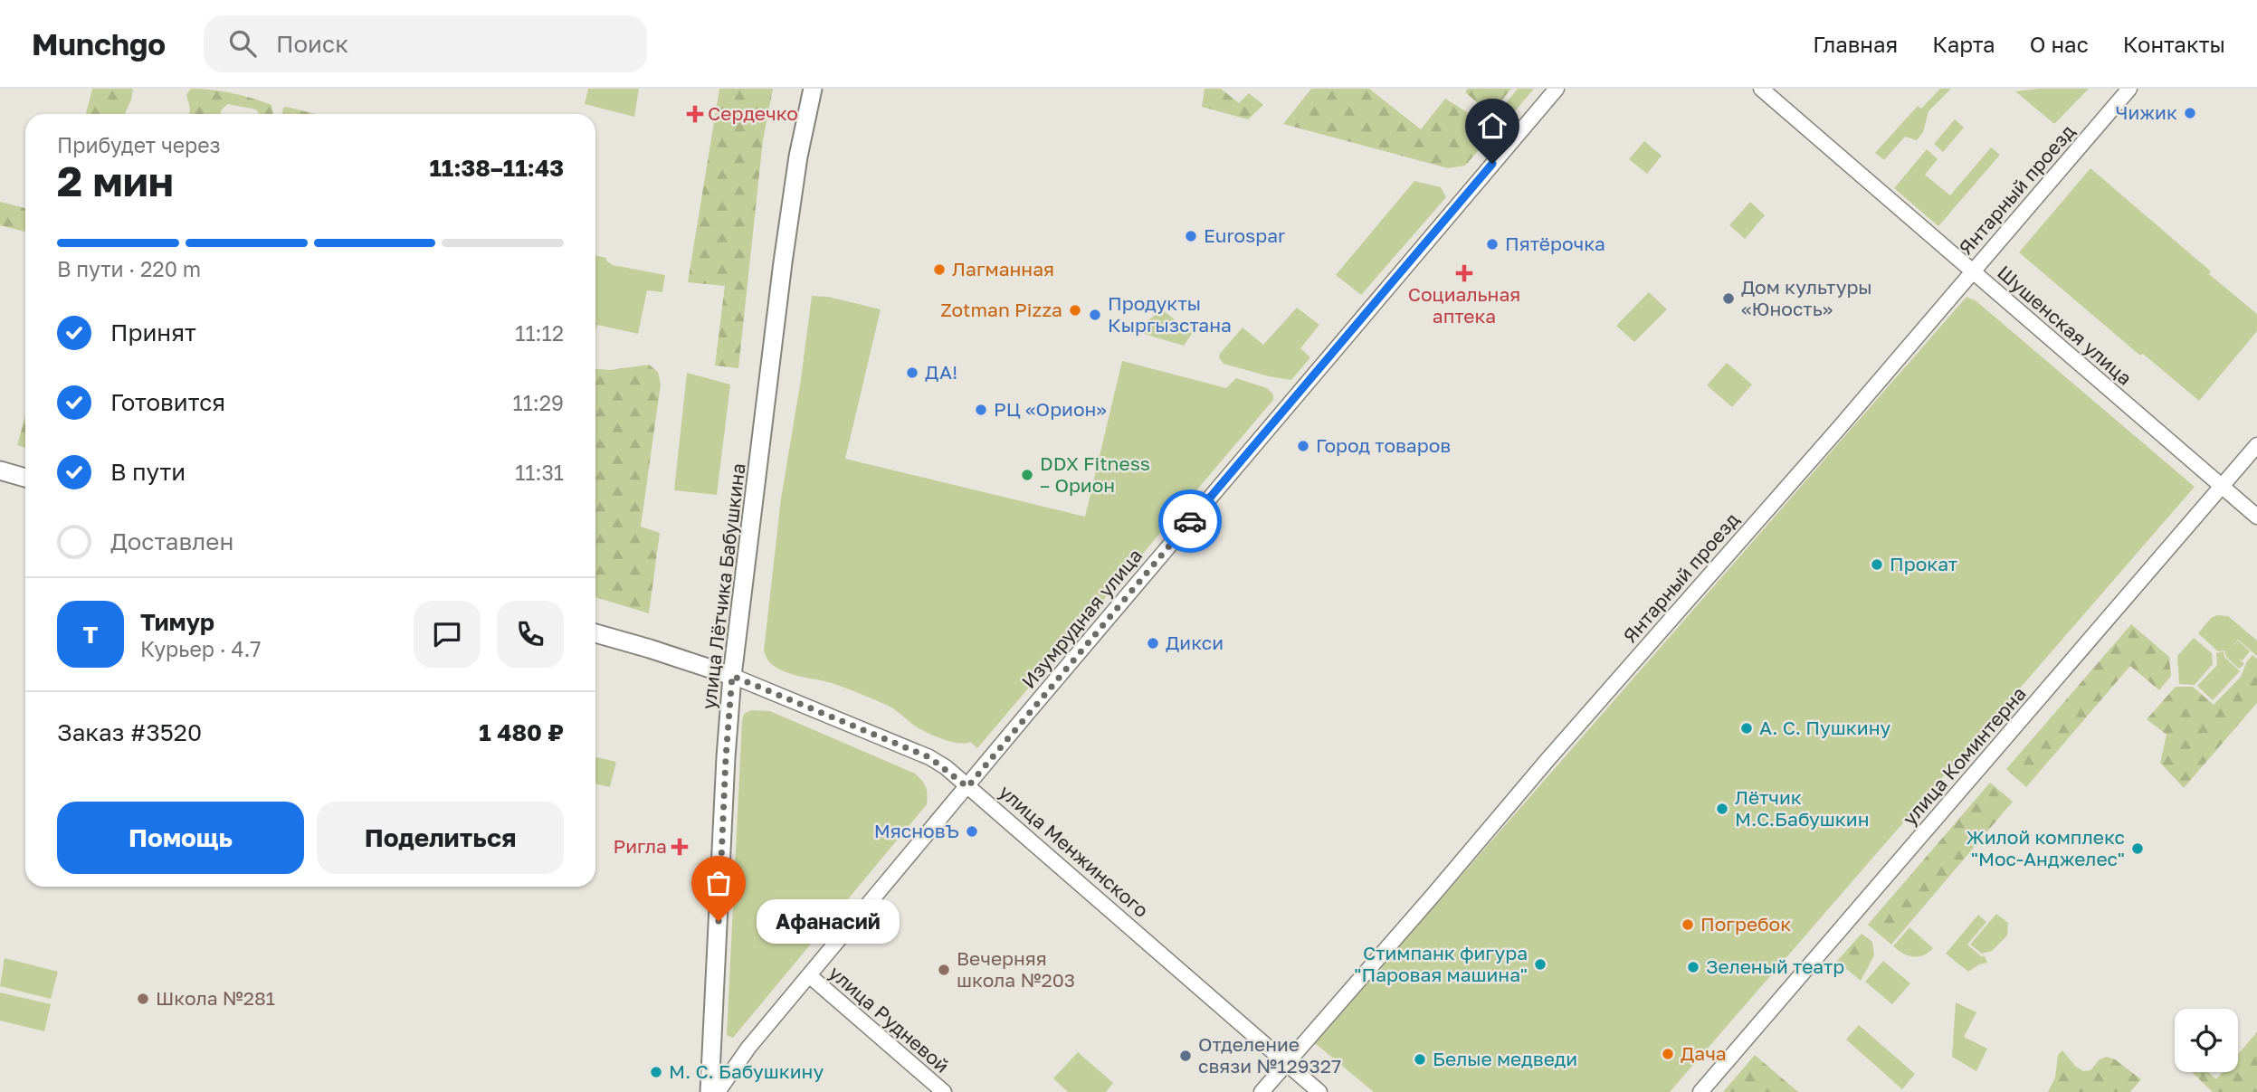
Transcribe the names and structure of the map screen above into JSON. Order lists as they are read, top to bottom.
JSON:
{
  "streets": {
    "main road": ["улица Лётчика Бабушкина", "улица Менжинского"],
    "street": [
      "Янтарный проезд",
      "Шушенская улица",
      "Изумрудная улица",
      "улица Коминтерна",
      "улица Рудневой"
    ]
  },
  "crossings": [
    ["Янтарный проезд", "Шушенская улица"],
    ["Янтарный проезд", "улица Менжинского"],
    ["Шушенская улица", "улица Коминтерна"],
    ["улица Лётчика Бабушкина", "улица Менжинского"],
    ["Изумрудная улица", "улица Менжинского"],
    ["Изумрудная улица", "улица Рудневой"]
  ],
  "places": {
    "other": [
      "Чижик",
      "Eurospar",
      "Пятёрочка",
      "Лагманная",
      "Дом культуры «Юность»",
      "Zotman Pizza",
      "Продукты Кыргызстана",
      "ДА!",
      "РЦ «Орион»",
      "Город товаров",
      "DDX Fitness – Орион",
      "Прокат",
      "Дикси",
      "А. С. Пушкину",
      "Лётчик М.С.Бабушкин",
      "МясновЪ",
      "Жилой комплекс \"Мос-Анджелес\"",
      "Афанасий",
      "Погребок",
      "Стимпанк фигура \"Паровая машина\"",
      "Зеленый театр",
      "Вечерняя школа №203",
      "Школа №281",
      "Дача",
      "Отделение связи №129327",
      "Белые медведи",
      "М. С. Бабушкину"
    ],
    "health": ["Сердечко", "Социальная аптека", "Ригла"]
  },
  "page": {
    "header": "Munchgo",
    "search": "Поиск",
    "nav": [
      "Главная",
      "Карта",
      "О нас",
      "Контакты"
    ],
    "heading": ["2 мин", "Прибудет через", "11:38–11:43"],
    "panel": [
      "Тимур",
      "Курьер · 4.7",
      "Заказ #3520",
      "1 480 ₽"
    ],
    "bar": "В пути · 220 m",
    "list": [
      ["Принят", "11:12"],
      ["Готовится", "11:29"],
      ["В пути", "11:31"],
      "Доставлен"
    ],
    "round": "Т",
    "buttons": ["Помощь", "Поделиться"],
    "bubble": "Афанасий"
  }
}
